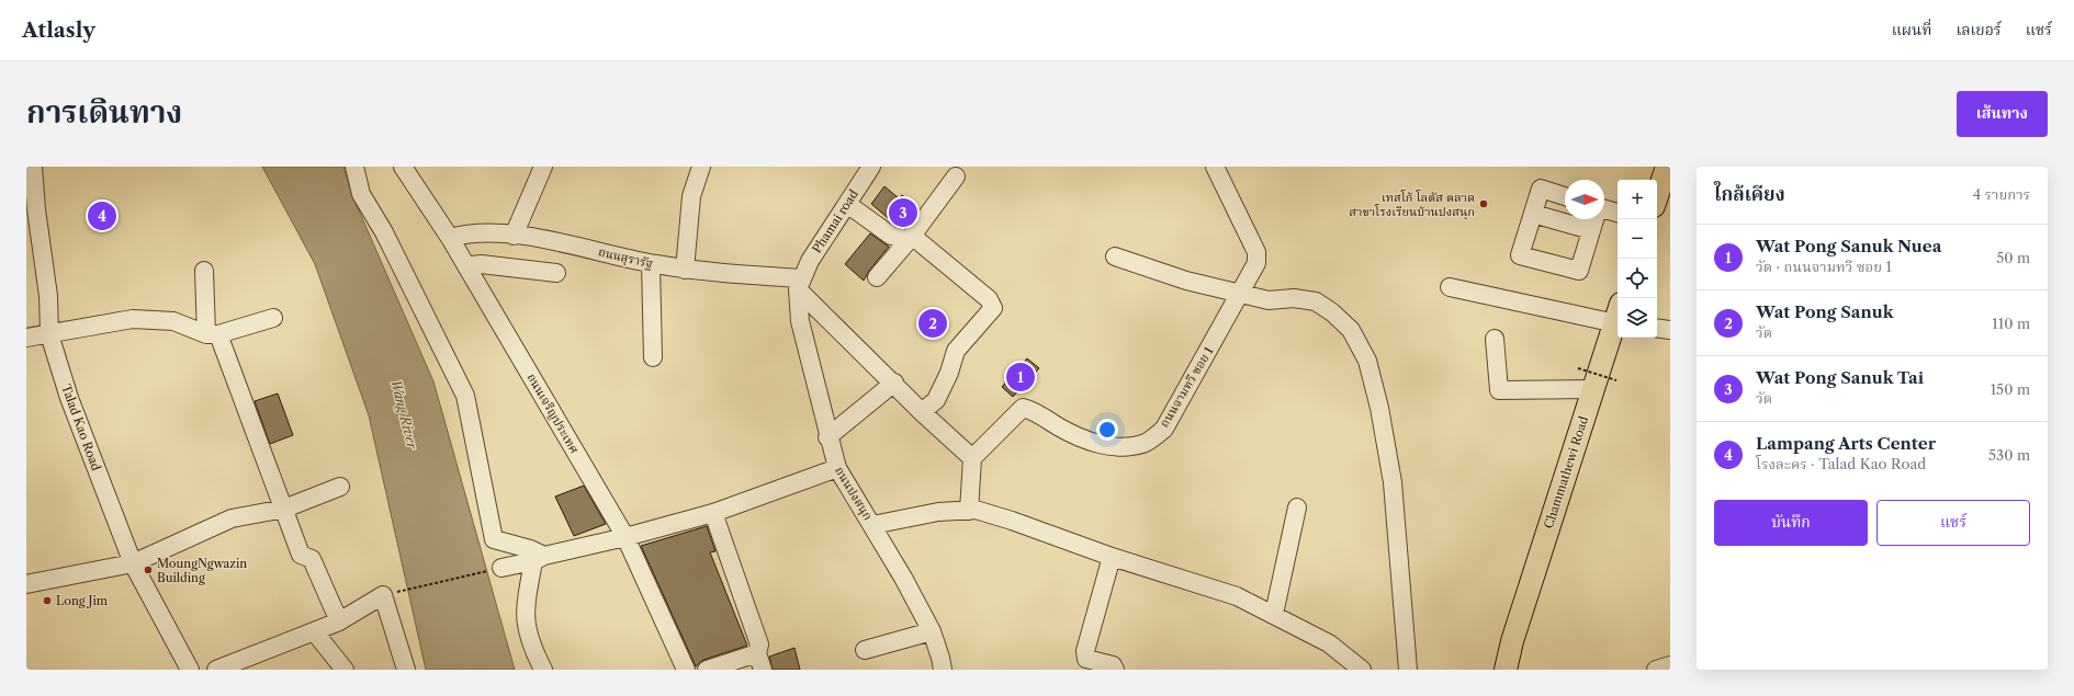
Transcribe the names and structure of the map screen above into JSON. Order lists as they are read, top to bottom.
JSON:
{
  "streets": {
    "main road": ["Chammathewi Road"],
    "street": [
      "Phamai road",
      "ถนนสุรารัฐ",
      "ถนนจามทวี ซอย 1",
      "ถนนเจริญประเทศ",
      "Talad Kao Road",
      "ถนนปงสนุก"
    ]
  },
  "crossings": [
    ["Phamai road", "ถนนสุรารัฐ"],
    ["Phamai road", "ถนนปงสนุก"],
    ["ถนนสุรารัฐ", "ถนนเจริญประเทศ"],
    ["ถนนสุรารัฐ", "ถนนปงสนุก"]
  ],
  "water": ["Wang River"],
  "places": ["เทสโก้ โลตัส ตลาด สาขาโรงเรียนบ้านปงสนุก", "MoungNgwazin Building", "Long Jim"],
  "north": "right",
  "page": {
    "header": "Atlasly",
    "nav": ["แผนที่", "เลเยอร์", "แชร์"],
    "title": "การเดินทาง",
    "buttons": [
      "เส้นทาง",
      ["บันทึก", "แชร์"]
    ],
    "heading": ["ใกล้เคียง", "4 รายการ"],
    "map_buttons": ["+", "−"],
    "pins": [
      "3",
      "4",
      "2",
      "1"
    ],
    "list": [
      {
        "mark": "1",
        "name": "Wat Pong Sanuk Nuea",
        "note": "วัด · ถนนจามทวี ซอย 1",
        "value": "50 m"
      },
      {
        "mark": "2",
        "name": "Wat Pong Sanuk",
        "note": "วัด",
        "value": "110 m"
      },
      {
        "mark": "3",
        "name": "Wat Pong Sanuk Tai",
        "note": "วัด",
        "value": "150 m"
      },
      {
        "mark": "4",
        "name": "Lampang Arts Center",
        "note": "โรงละคร · Talad Kao Road",
        "value": "530 m"
      }
    ]
  }
}
